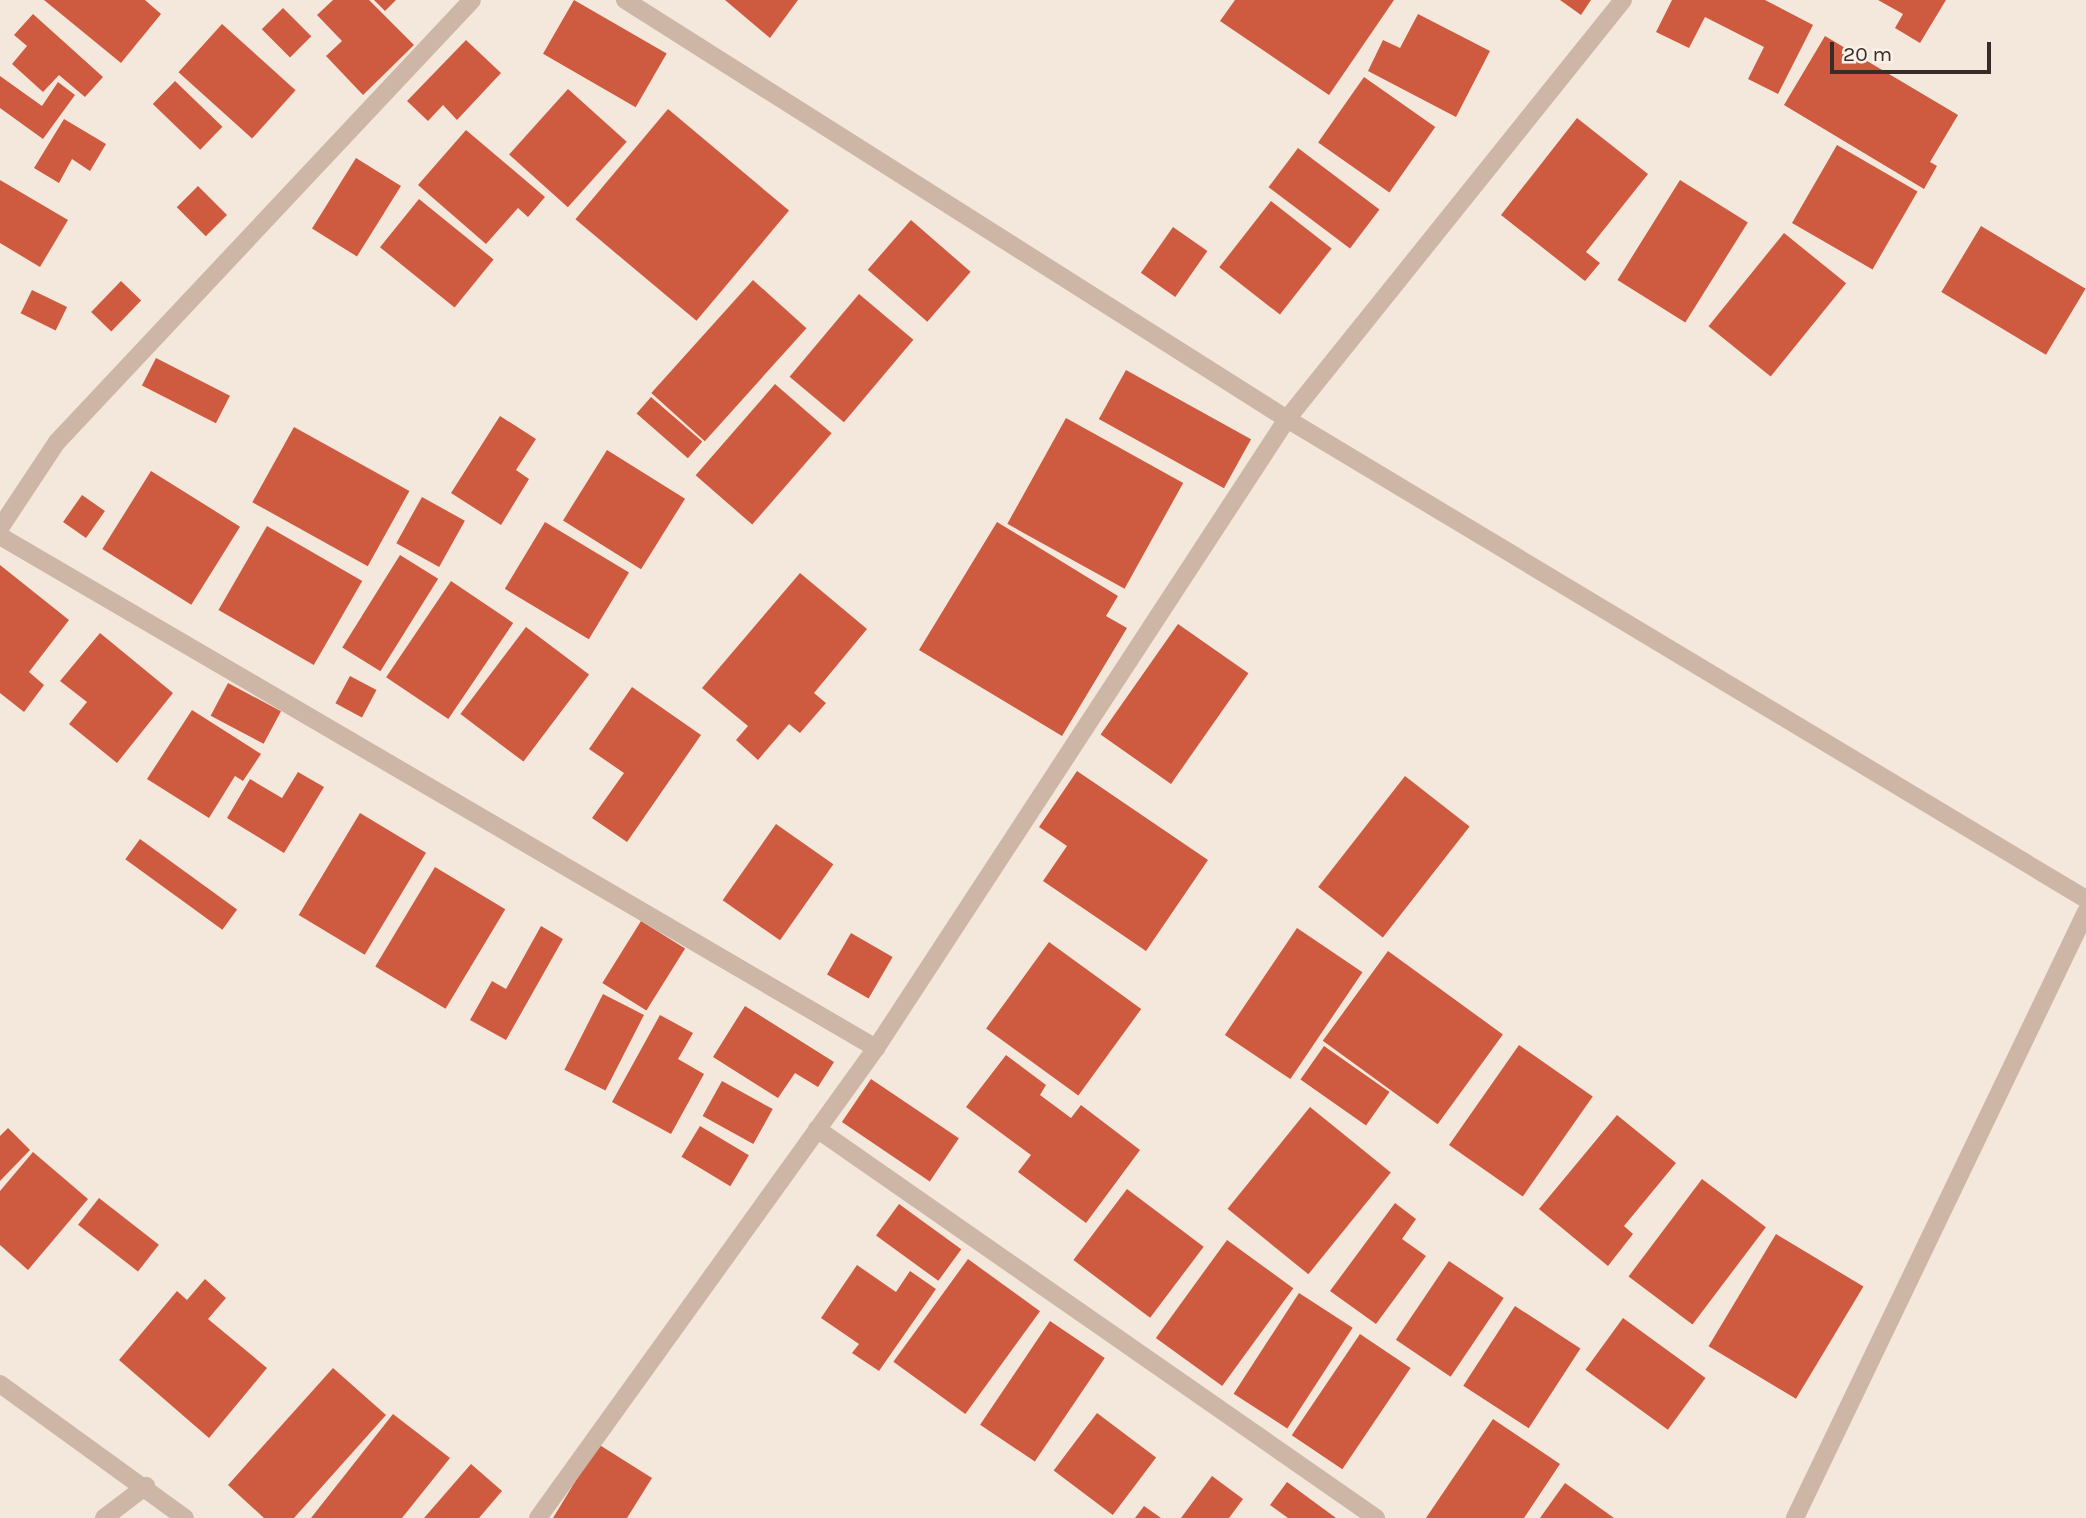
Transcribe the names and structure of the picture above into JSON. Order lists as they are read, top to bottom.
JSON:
{
  "scale_bar": "20 m"
}
